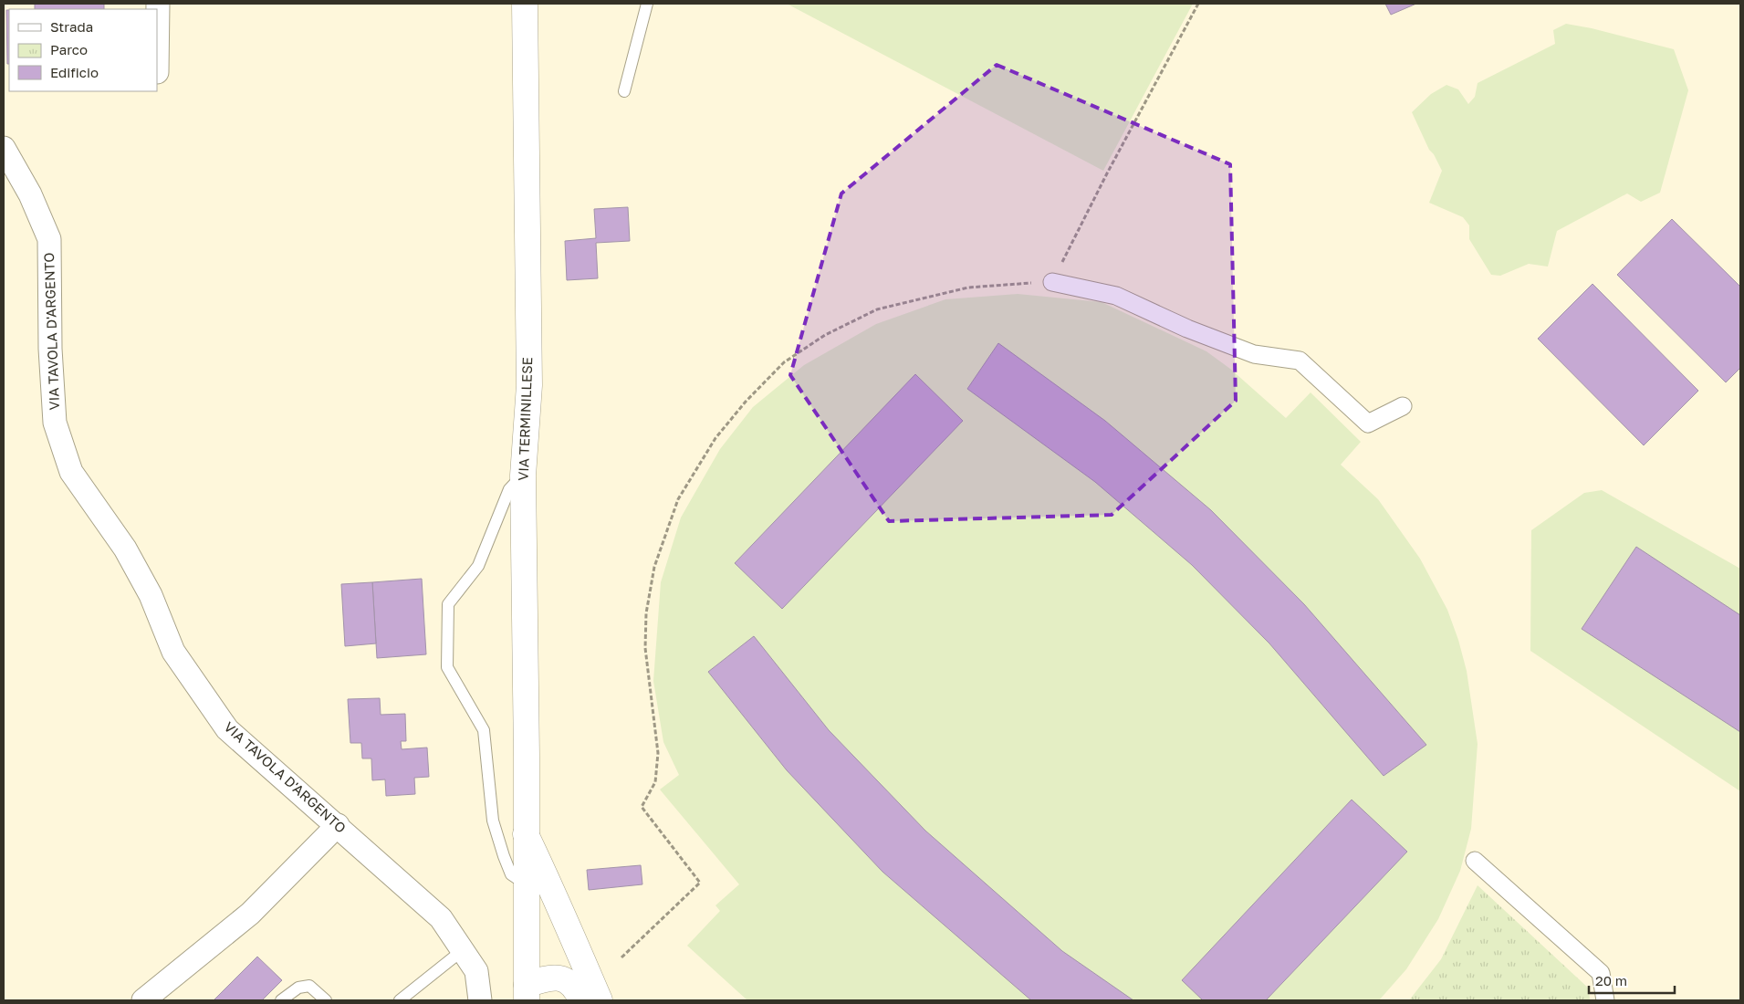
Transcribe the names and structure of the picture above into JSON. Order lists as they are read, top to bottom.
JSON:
{
  "streets": {
    "main road": ["VIA TERMINILLESE"],
    "street": ["VIA TAVOLA D'ARGENTO"]
  },
  "legend": ["Strada", "Parco", "Edificio"],
  "scale_bar": "20 m"
}
